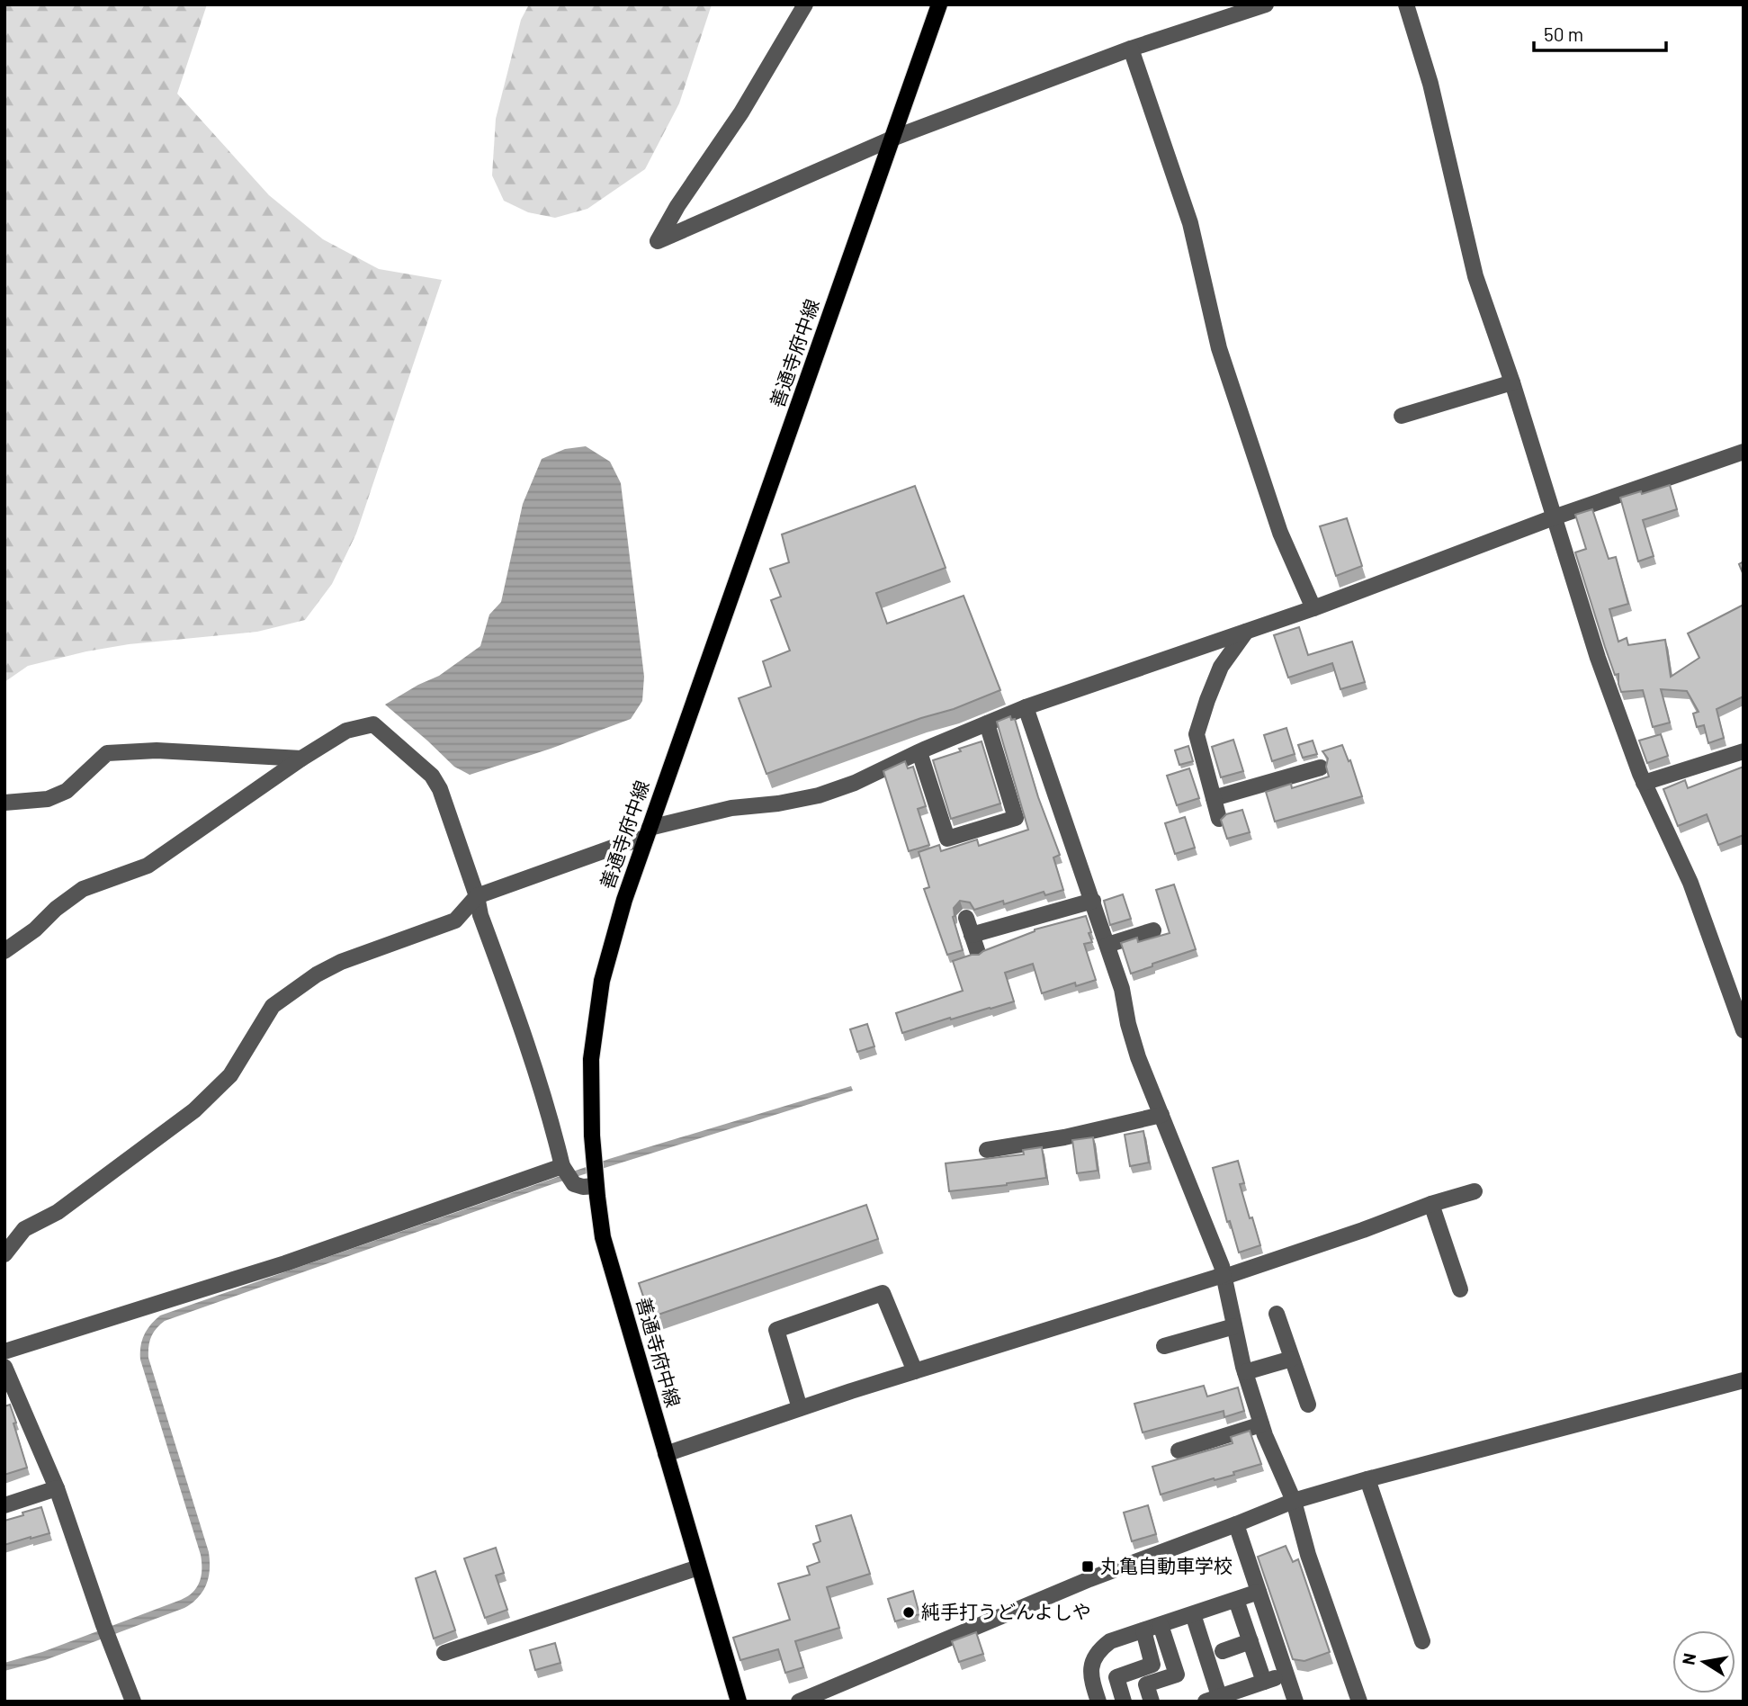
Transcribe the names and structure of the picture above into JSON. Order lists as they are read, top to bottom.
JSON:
{
  "streets": {
    "main road": ["善通寺府中線"]
  },
  "places": {
    "transit": ["丸亀自動車学校"],
    "other": ["純手打うどんよしや"]
  },
  "scale_bar": "50 m",
  "north": "left"
}
